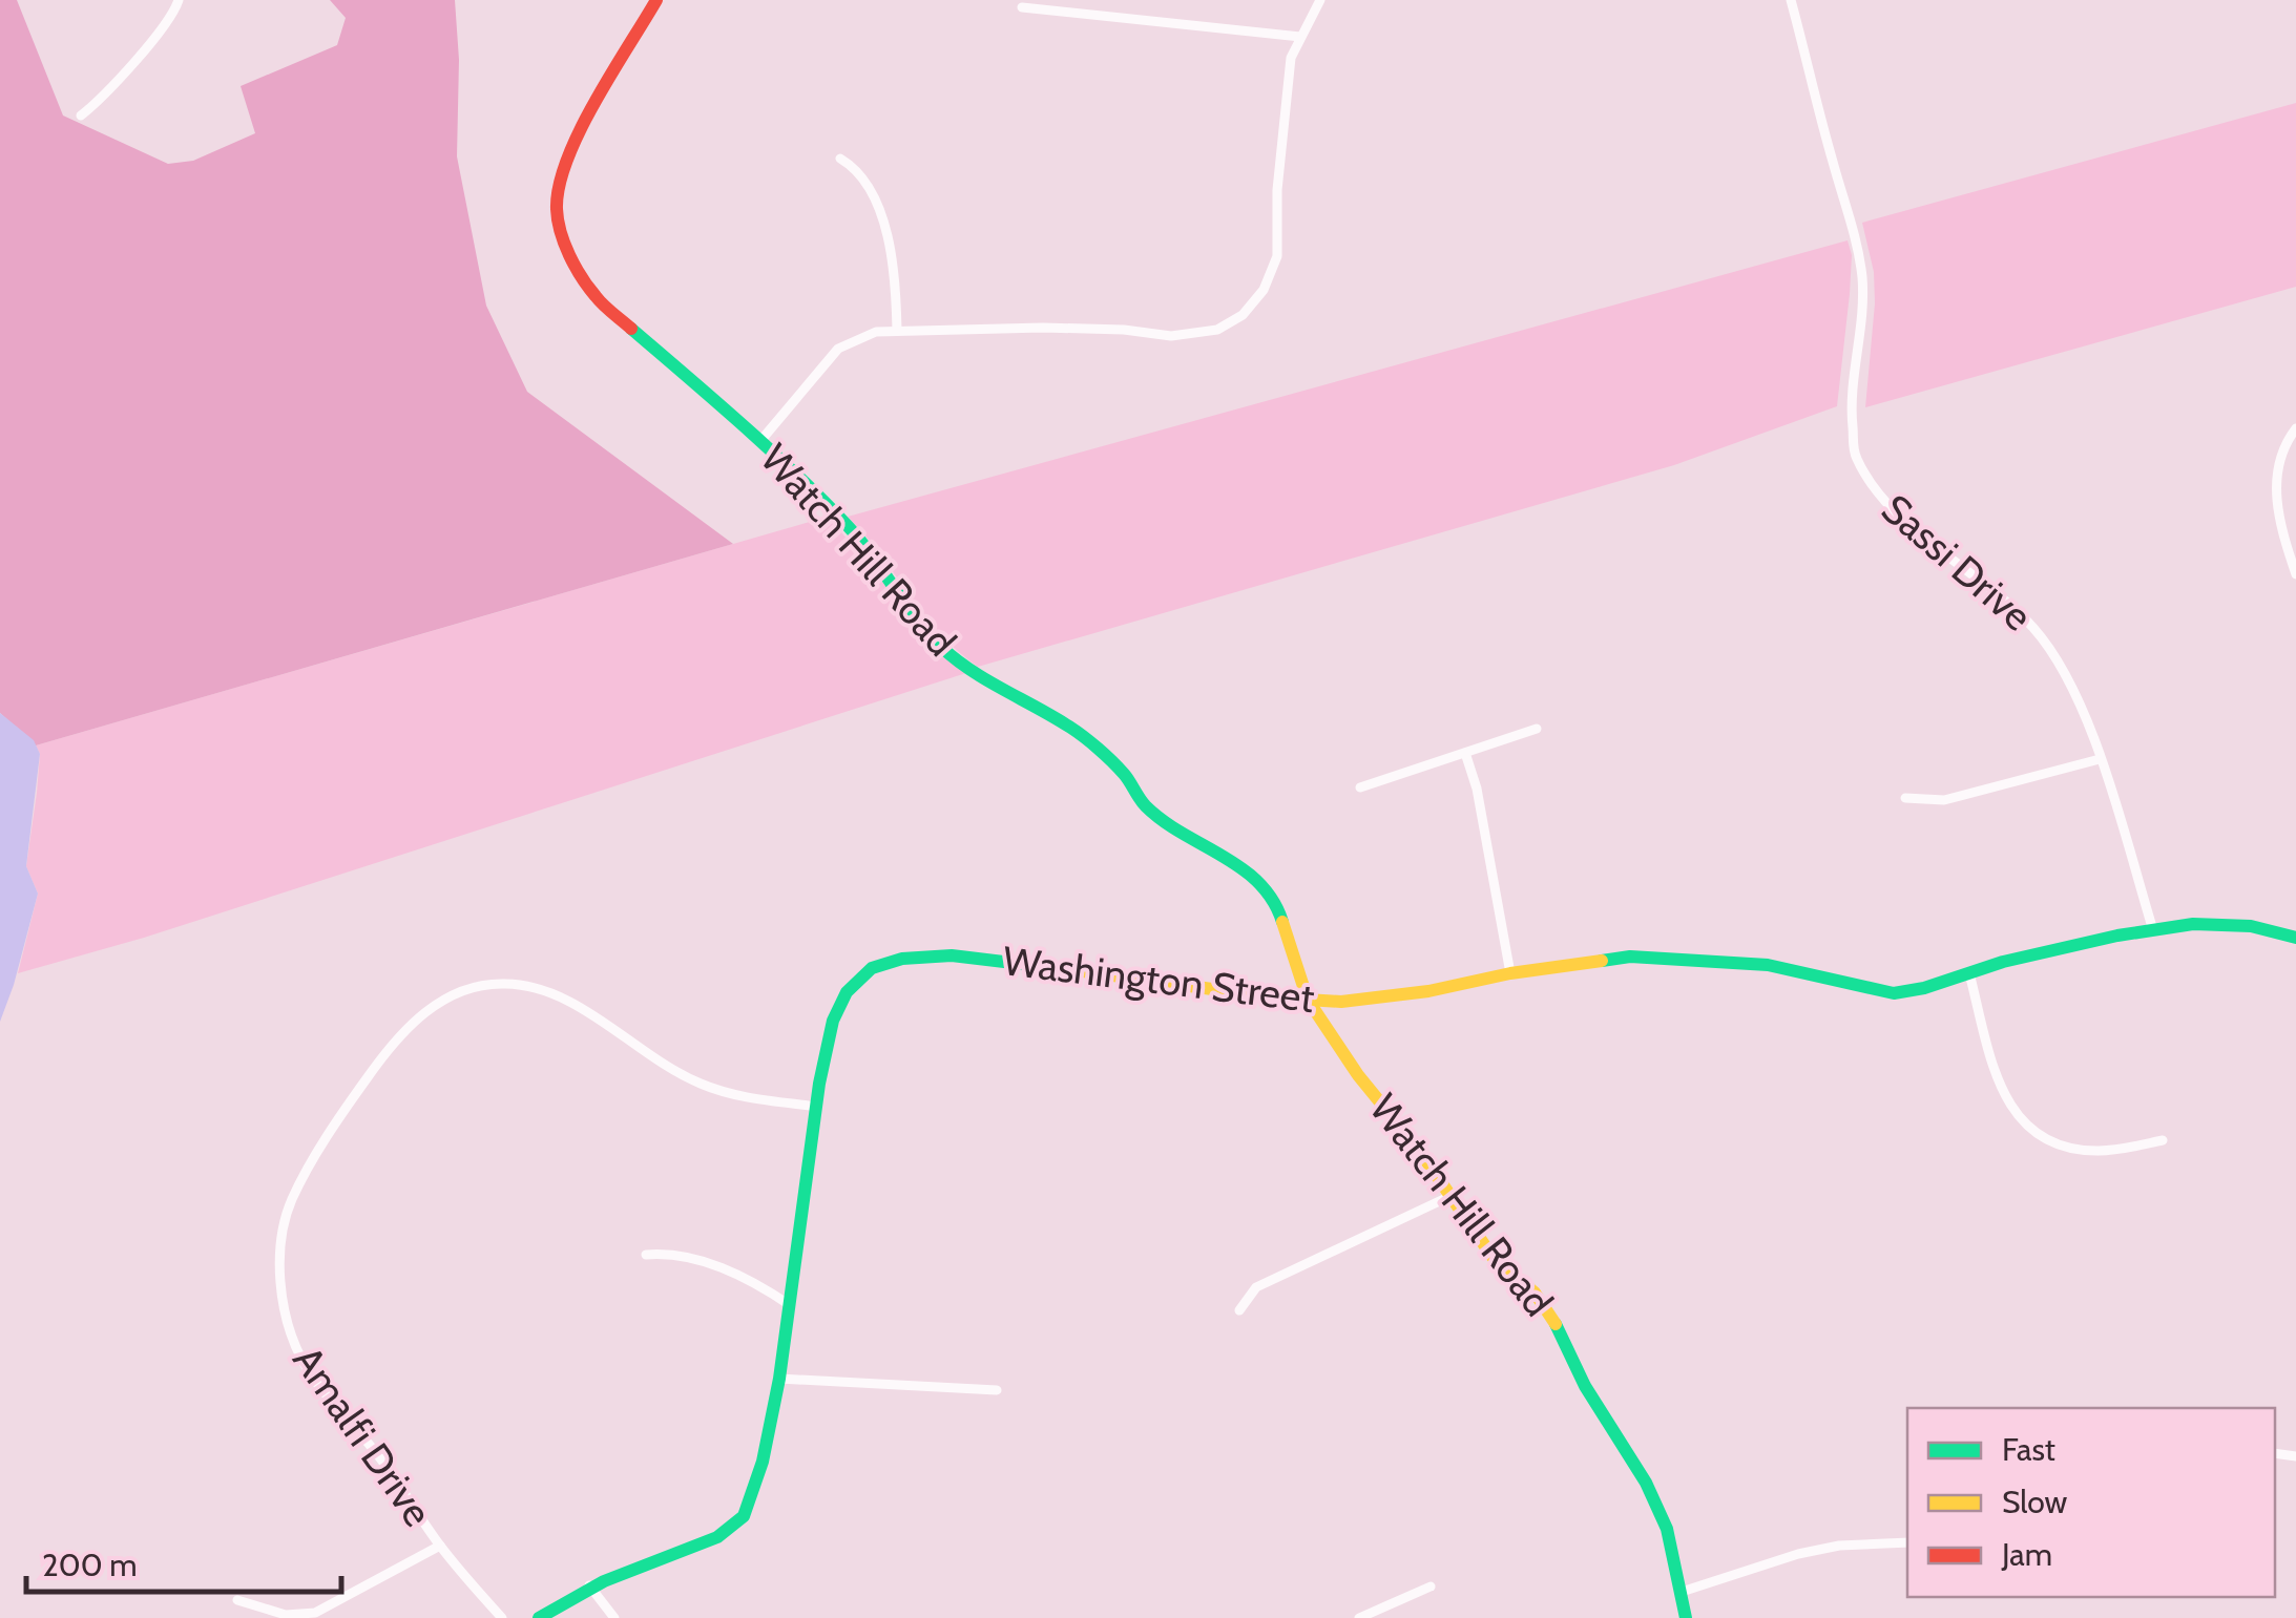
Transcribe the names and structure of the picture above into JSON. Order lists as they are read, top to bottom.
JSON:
{
  "streets": {
    "street": [
      "Watch Hill Road",
      "Sassi Drive",
      "Washington Street",
      "Amalfi Drive"
    ]
  },
  "crossings": [
    ["Watch Hill Road", "Washington Street"],
    ["Sassi Drive", "Washington Street"],
    ["Washington Street", "Amalfi Drive"]
  ],
  "legend": ["Fast", "Slow", "Jam"],
  "scale_bar": "200 m"
}
